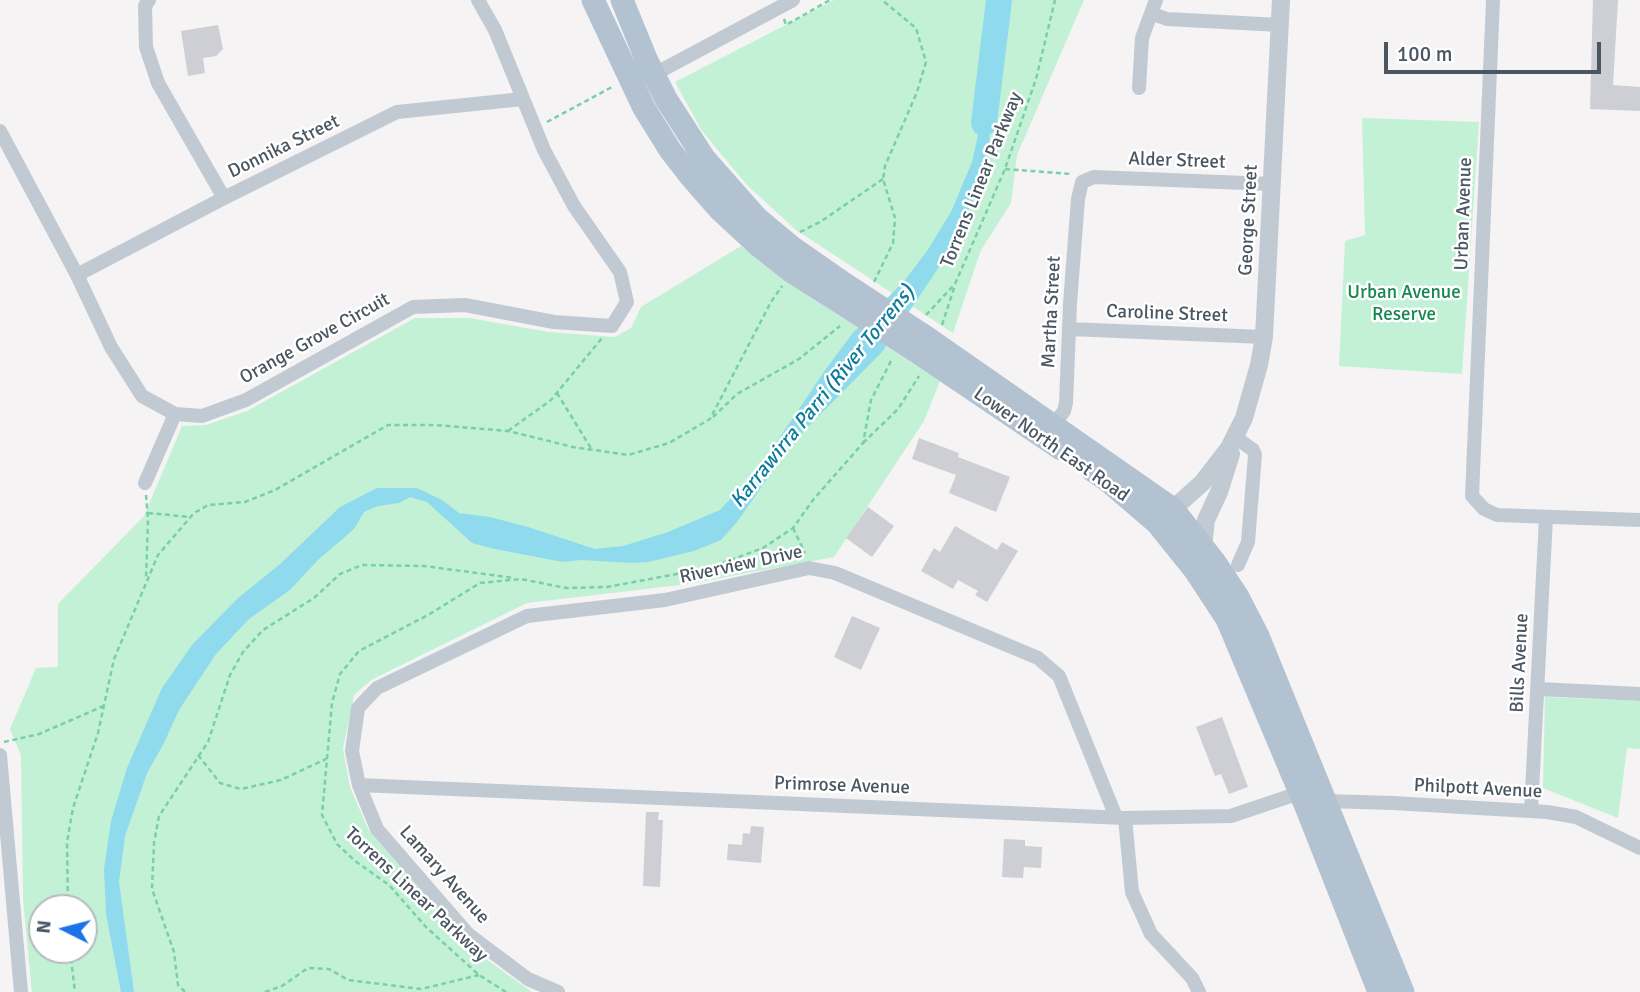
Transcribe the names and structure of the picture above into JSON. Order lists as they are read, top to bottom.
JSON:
{
  "streets": {
    "main road": ["Lower North East Road"],
    "street": [
      "Donnika Street",
      "Alder Street",
      "Urban Avenue",
      "George Street",
      "Martha Street",
      "Caroline Street",
      "Orange Grove Circuit",
      "Riverview Drive",
      "Bills Avenue",
      "Primrose Avenue",
      "Philpott Avenue",
      "Lamary Avenue"
    ],
    "path": ["Torrens Linear Parkway"]
  },
  "crossings": [
    ["Donnika Street", "Orange Grove Circuit"],
    ["Alder Street", "George Street"],
    ["Alder Street", "Martha Street"],
    ["Torrens Linear Parkway", "Lower North East Road"],
    ["Urban Avenue", "Bills Avenue"],
    ["George Street", "Caroline Street"],
    ["George Street", "Lower North East Road"],
    ["Martha Street", "Caroline Street"],
    ["Martha Street", "Lower North East Road"],
    ["Lower North East Road", "Primrose Avenue"],
    ["Lower North East Road", "Philpott Avenue"],
    ["Riverview Drive", "Primrose Avenue"],
    ["Riverview Drive", "Lamary Avenue"],
    ["Bills Avenue", "Philpott Avenue"],
    ["Primrose Avenue", "Philpott Avenue"],
    ["Primrose Avenue", "Lamary Avenue"]
  ],
  "water": ["Karrawirra Parri (River Torrens)"],
  "parks": ["Urban Avenue Reserve"],
  "scale_bar": "100 m",
  "north": "left"
}
